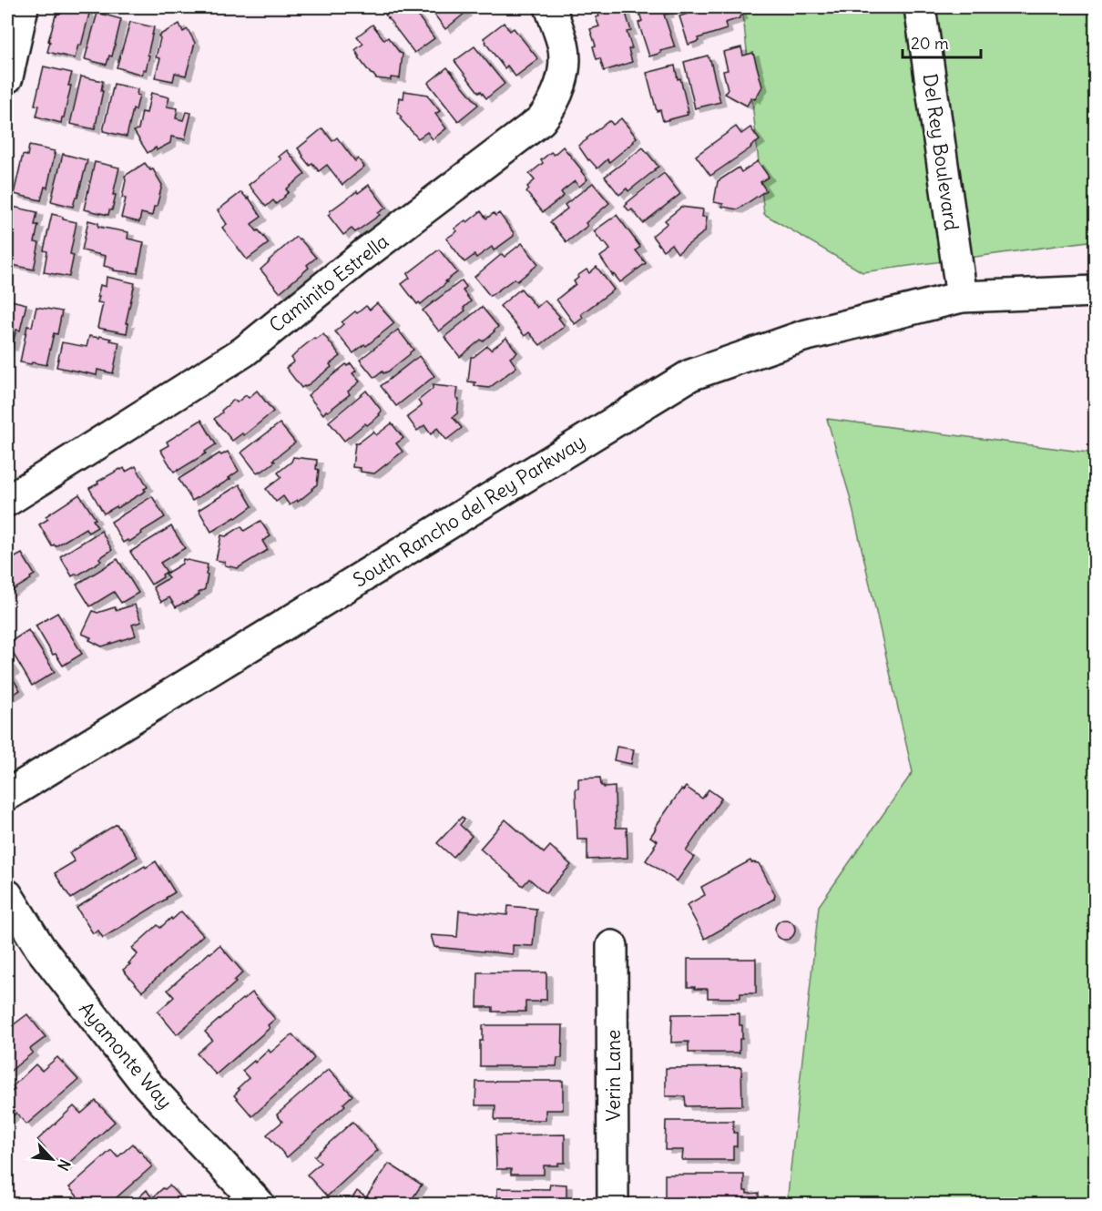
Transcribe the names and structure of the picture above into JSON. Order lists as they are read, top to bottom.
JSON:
{
  "streets": {
    "street": [
      "Del Rey Boulevard",
      "Caminito Estrella",
      "South Rancho del Rey Parkway",
      "Ayamonte Way",
      "Verin Lane"
    ]
  },
  "crossings": [
    ["Del Rey Boulevard", "South Rancho del Rey Parkway"]
  ],
  "scale_bar": "20 m",
  "north": "bottom right"
}
